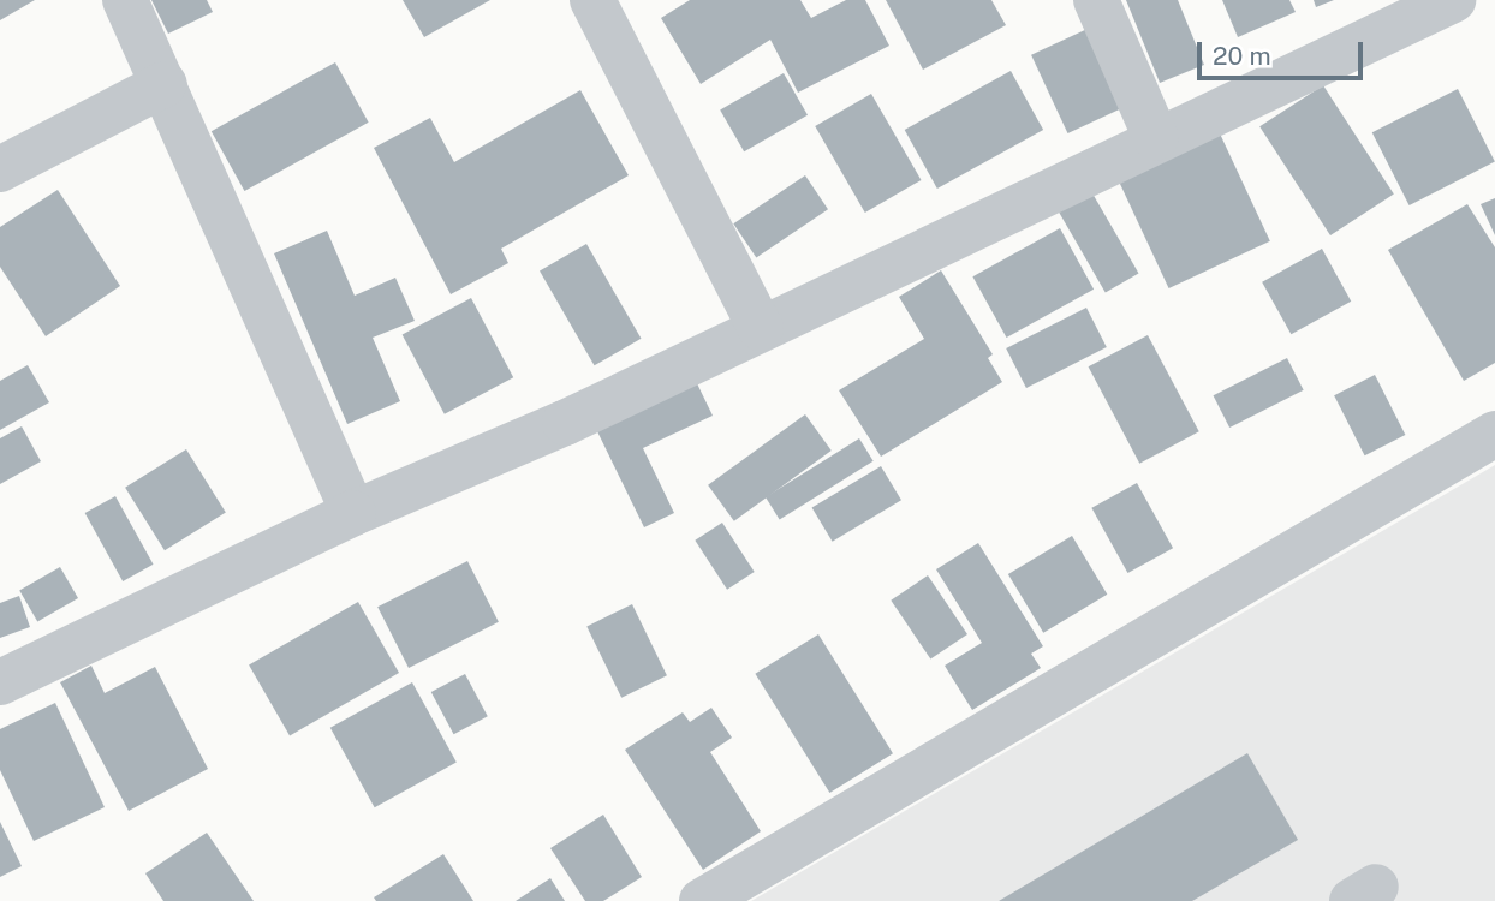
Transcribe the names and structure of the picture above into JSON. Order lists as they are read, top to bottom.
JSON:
{
  "scale_bar": "20 m"
}
